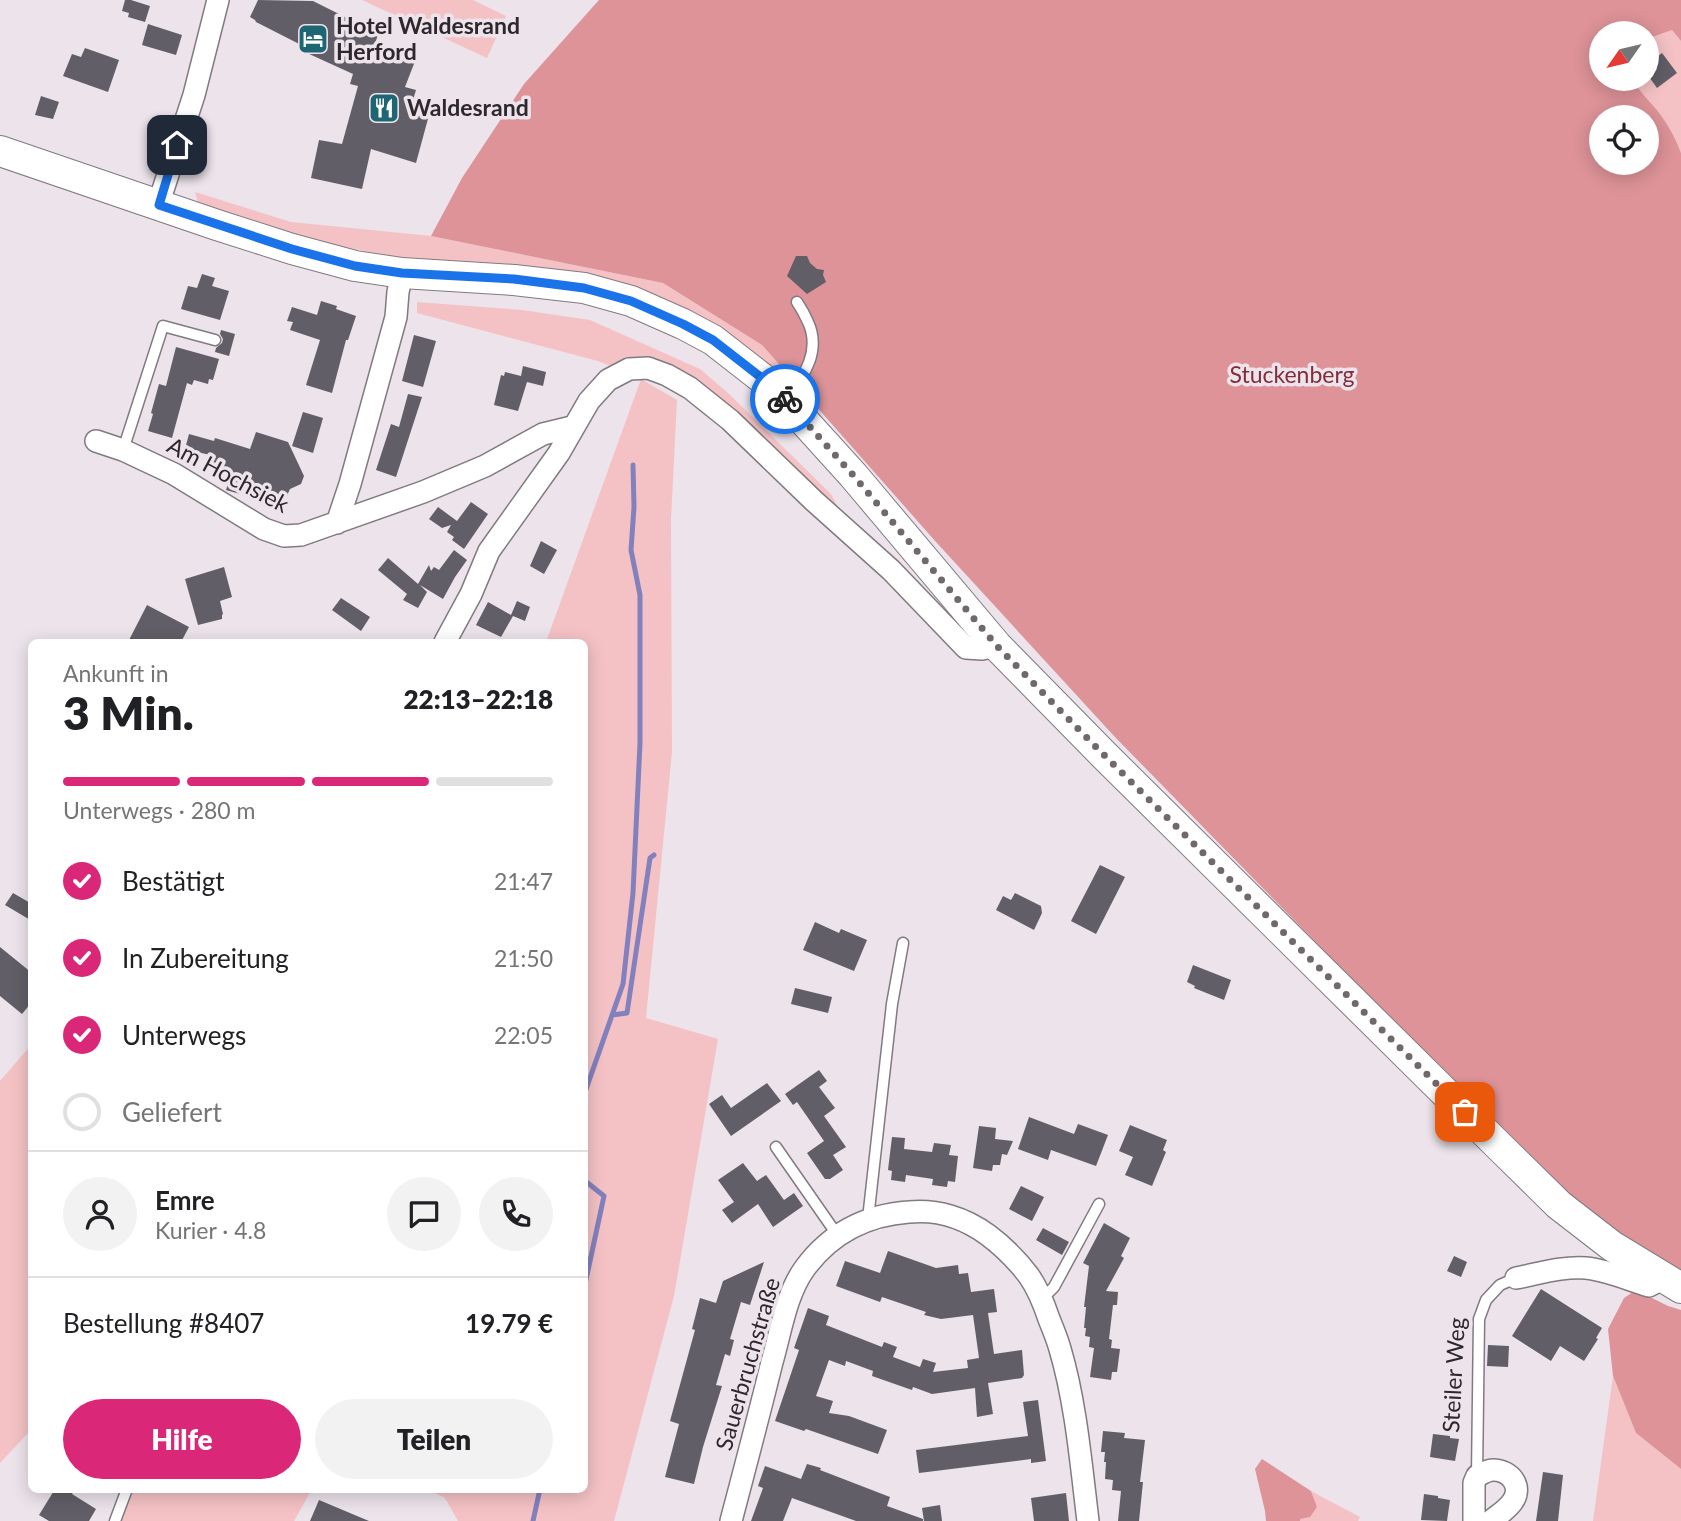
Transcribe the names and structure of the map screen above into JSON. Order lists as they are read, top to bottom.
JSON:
{
  "streets": {
    "street": ["Am Hochsiek", "Sauerbruchstraße", "Steiler Weg"]
  },
  "parks": ["Stuckenberg"],
  "places": {
    "hotel": ["Hotel Waldesrand Herford"],
    "restaurant": ["Waldesrand"]
  },
  "north": "bottom left",
  "page": {
    "heading": ["3 Min.", "Ankunft in", "22:13–22:18"],
    "panel": [
      "Emre",
      "Kurier · 4.8",
      "Bestellung #8407",
      "19.79 €"
    ],
    "bar": "Unterwegs · 280 m",
    "list": [
      ["Bestätigt", "21:47"],
      ["In Zubereitung", "21:50"],
      ["Unterwegs", "22:05"],
      "Geliefert"
    ],
    "buttons": ["Hilfe", "Teilen"]
  }
}
